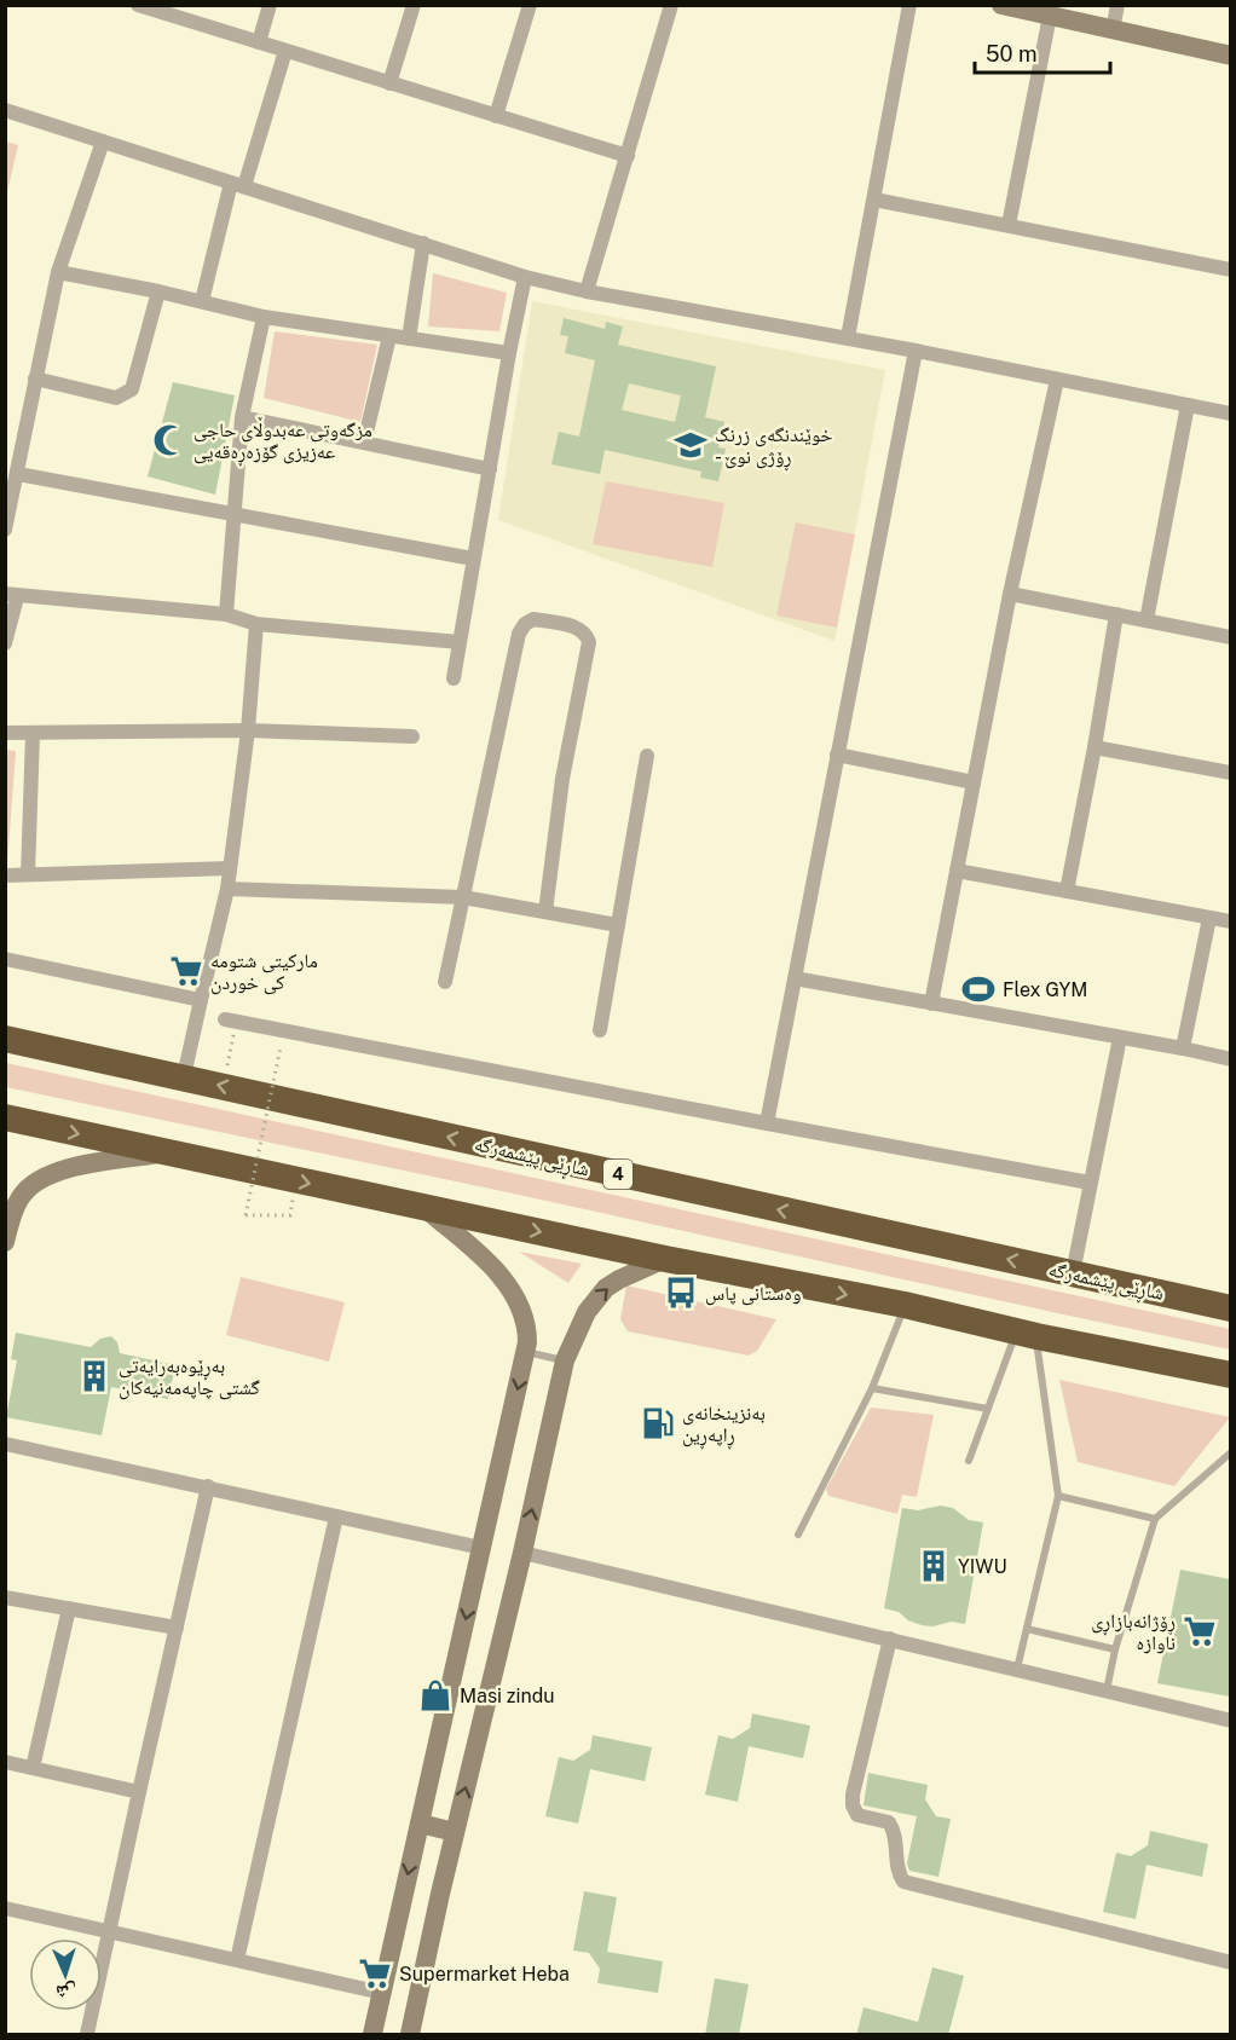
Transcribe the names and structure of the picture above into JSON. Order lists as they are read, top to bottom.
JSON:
{
  "streets": {
    "highway": ["شاڕێی پێشمەرگە", "4"]
  },
  "places": {
    "mosque": ["مزگەوتی عەبدوڵای حاجی عەزیزی گۆزەڕەقەیی"],
    "school or university": ["خوێندنگەی زرنگ - ڕۆژی نوێ"],
    "supermarket": ["مارکیتی شتومه کی خوردن", "ڕۆژانەبازاڕی ناوازە", "Supermarket Heba"],
    "sports": ["Flex GYM"],
    "bus stop": ["وەستانی پاس"],
    "building": ["بەڕێوەبەرایەتی گشتی چاپەمەنیەکان", "YIWU"],
    "fuel station": ["بەنزینخانەی ڕاپەڕین"],
    "shop": ["Masi zindu"]
  },
  "scale_bar": "50 m",
  "north": "bottom"
}
